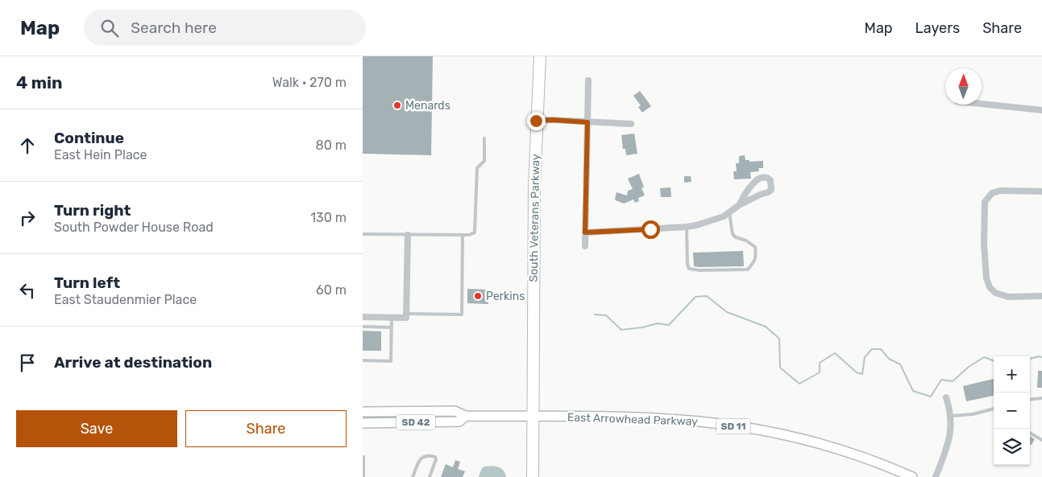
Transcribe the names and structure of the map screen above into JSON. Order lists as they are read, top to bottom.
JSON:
{
  "streets": {
    "highway": ["South Veterans Parkway"],
    "main road": ["East Arrowhead Parkway", "SD 42", "SD 11"]
  },
  "crossings": [
    ["South Veterans Parkway", "East Arrowhead Parkway"]
  ],
  "places": ["Menards", "Perkins"],
  "north": "top",
  "page": {
    "header": "Map",
    "search": "Search here",
    "nav": ["Map", "Layers", "Share"],
    "heading": ["4 min", "Walk · 270 m"],
    "list": [
      ["Continue", "East Hein Place", "80 m"],
      ["Turn right", "South Powder House Road", "130 m"],
      ["Turn left", "East Staudenmier Place", "60 m"],
      "Arrive at destination"
    ],
    "map_buttons": ["+", "−"],
    "buttons": ["Save", "Share"]
  }
}
